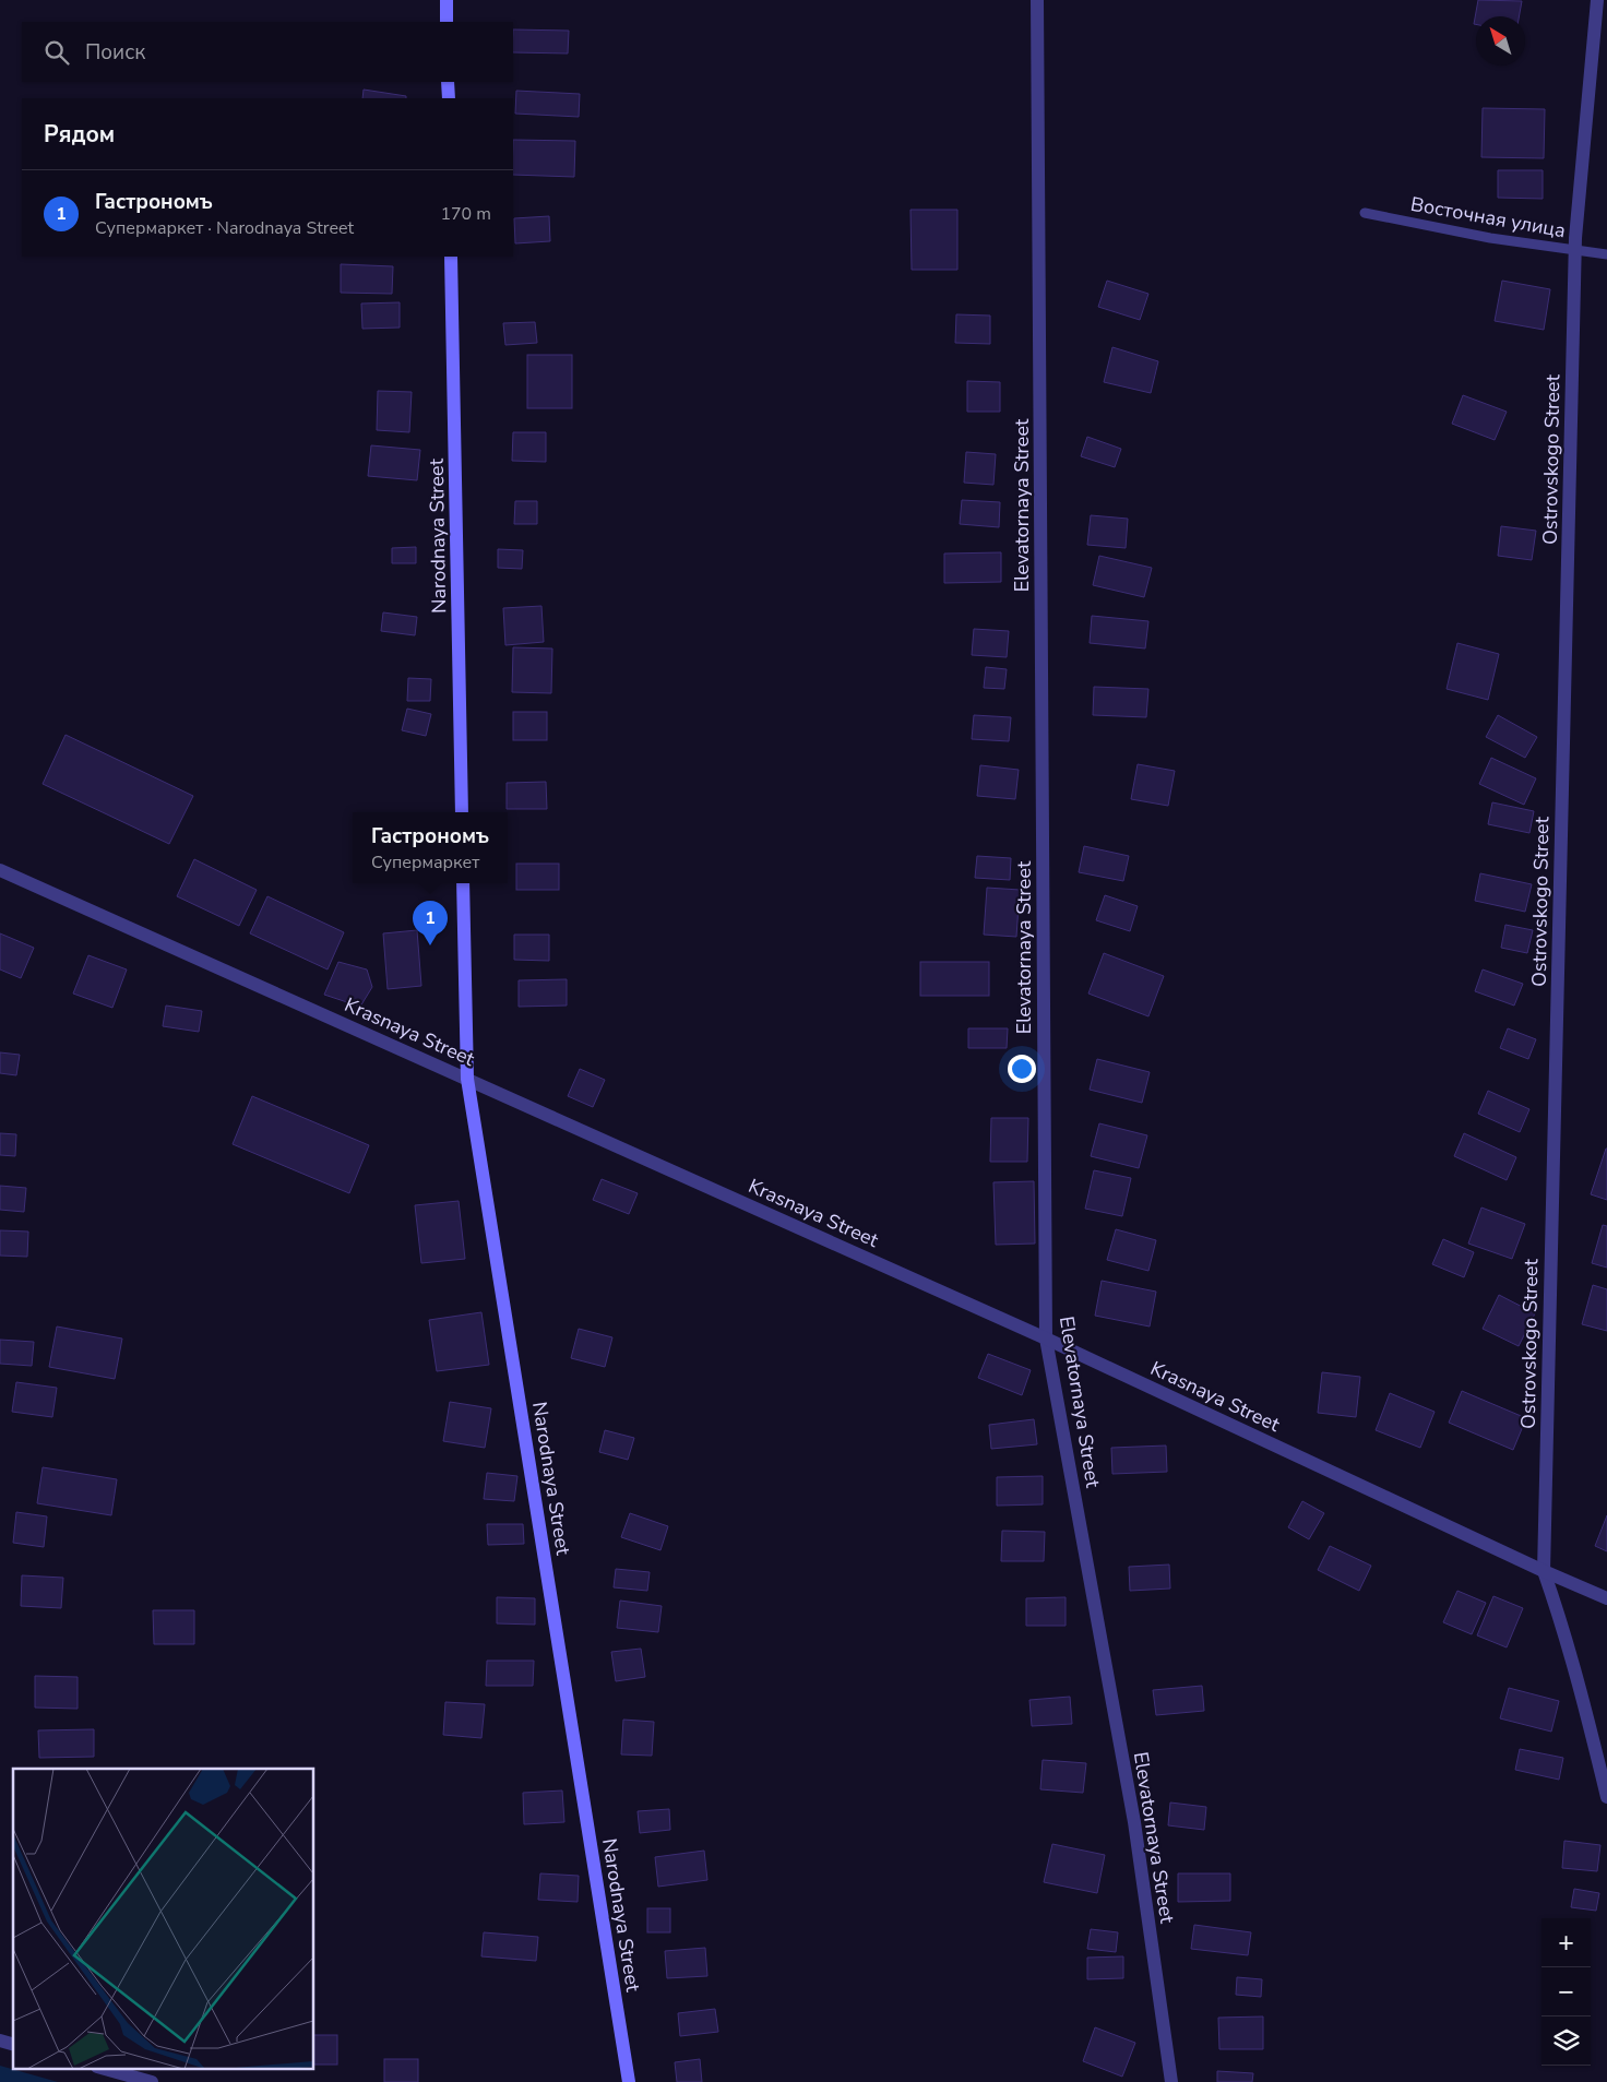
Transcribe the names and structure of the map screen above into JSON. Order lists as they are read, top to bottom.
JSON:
{
  "streets": {
    "main road": ["Narodnaya Street"],
    "street": ["Ostrovskogo Street", "Elevatornaya Street", "Krasnaya Street"],
    "lane": ["Восточная улица"]
  },
  "crossings": [
    ["Восточная улица", "Ostrovskogo Street"],
    ["Ostrovskogo Street", "Krasnaya Street"],
    ["Elevatornaya Street", "Krasnaya Street"],
    ["Narodnaya Street", "Krasnaya Street"]
  ],
  "north": "top left",
  "page": {
    "search": "Поиск",
    "heading": "Рядом",
    "list": [
      {
        "mark": "1",
        "name": "Гастрономъ",
        "note": "Супермаркет · Narodnaya Street",
        "value": "170 m"
      }
    ],
    "popup": ["Гастрономъ", "Супермаркет"],
    "pins": "1",
    "map_buttons": ["+", "−"]
  }
}
